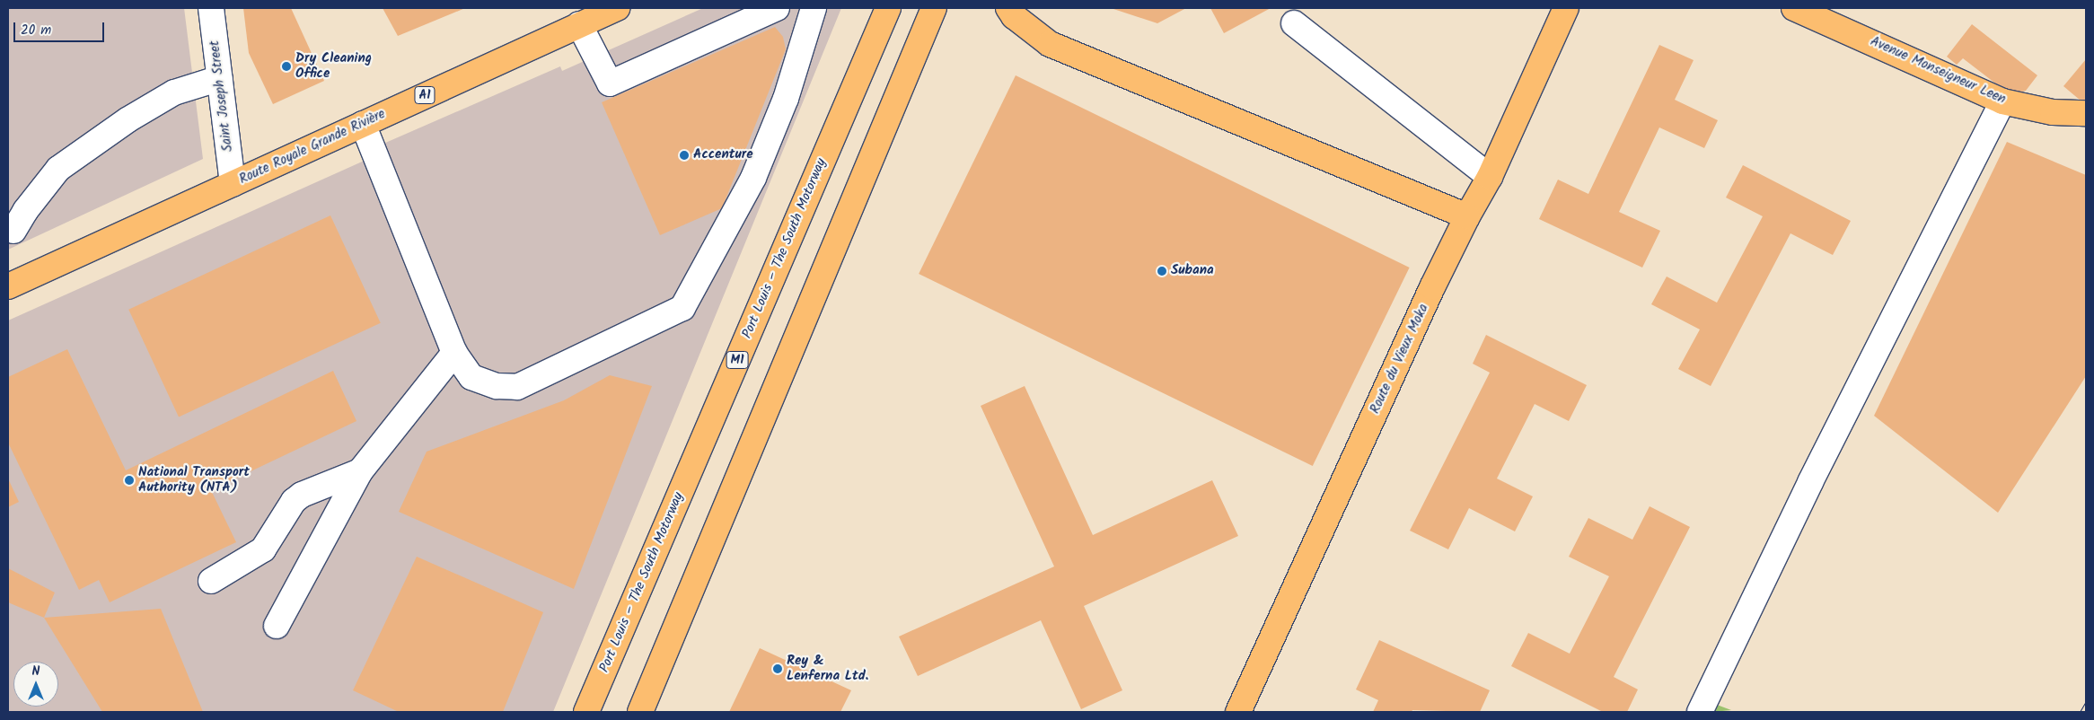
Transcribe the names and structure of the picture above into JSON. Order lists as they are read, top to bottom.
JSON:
{
  "streets": {
    "main road": [
      "Avenue Monseigneur Leen",
      "A1",
      "Route Royale Grande Rivière",
      "Port Louis – The South Motorway",
      "Route du Vieux Moka",
      "M1"
    ],
    "street": ["Saint Joseph Street"]
  },
  "crossings": [
    ["Saint Joseph Street", "Route Royale Grande Rivière"]
  ],
  "places": [
    "Dry Cleaning Office",
    "Accenture",
    "Subana",
    "National Transport Authority (NTA)",
    "Rey & Lenferna Ltd."
  ],
  "scale_bar": "20 m",
  "north": "top"
}
